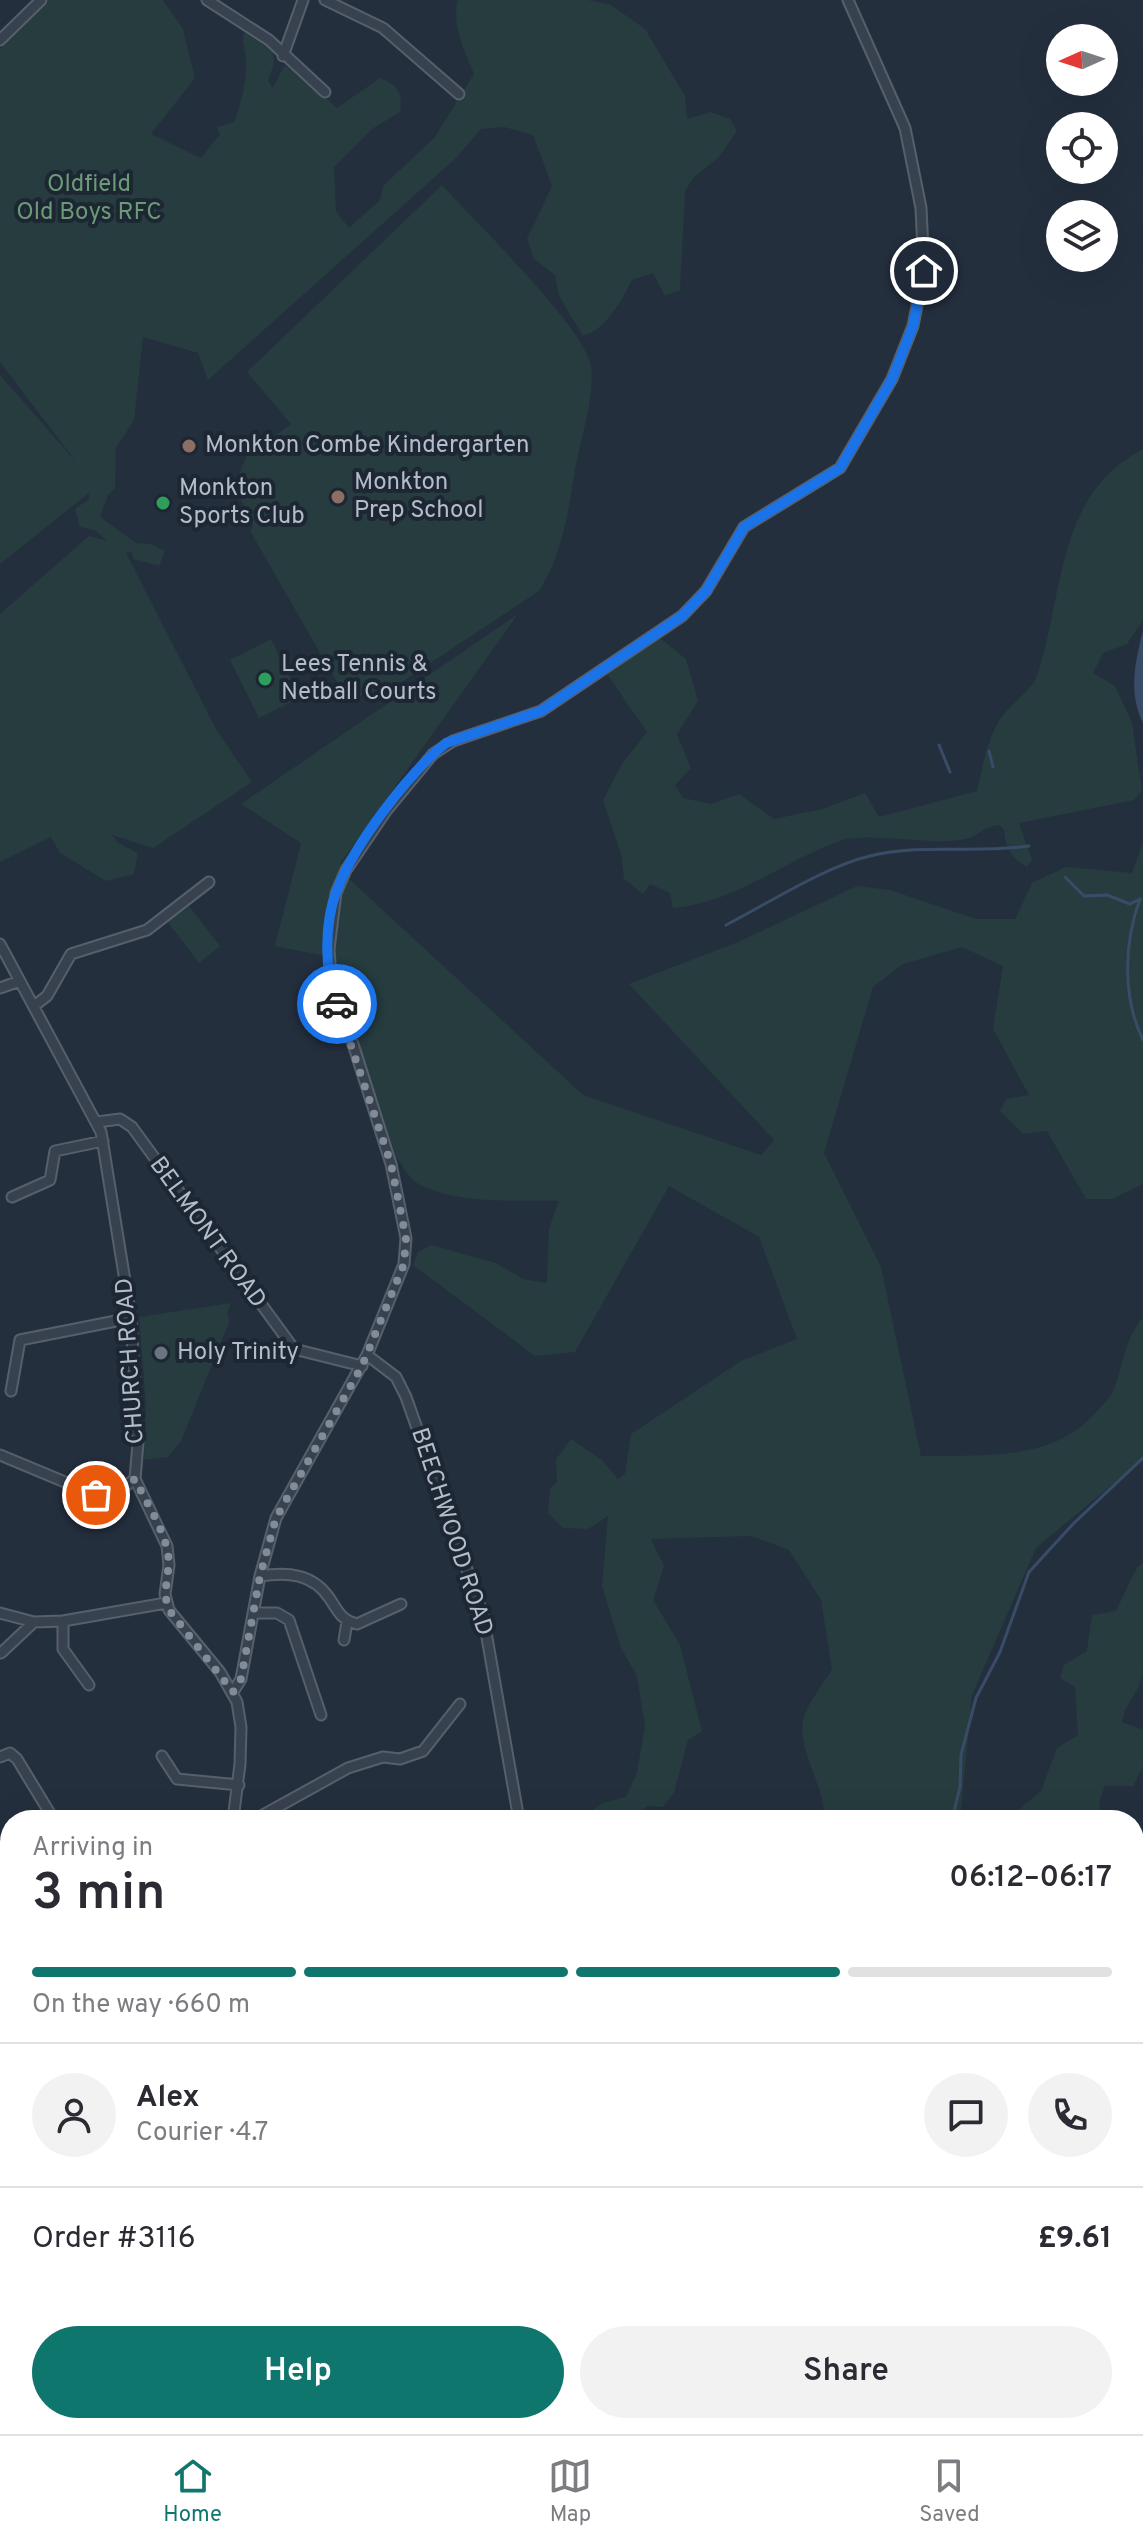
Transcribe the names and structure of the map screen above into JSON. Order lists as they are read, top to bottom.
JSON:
{
  "streets": {
    "street": ["BELMONT ROAD", "CHURCH ROAD", "BEECHWOOD ROAD"]
  },
  "crossings": [
    ["BELMONT ROAD", "CHURCH ROAD"]
  ],
  "parks": ["Oldfield Old Boys RFC"],
  "places": [
    "Monkton Combe Kindergarten",
    "Monkton Prep School",
    "Monkton Sports Club",
    "Lees Tennis & Netball Courts",
    "Holy Trinity"
  ],
  "north": "left",
  "page": {
    "heading": ["3 min", "Arriving in", "06:12–06:17"],
    "panel": [
      "Alex",
      "Courier · 4.7",
      "Order #3116",
      "£9.61"
    ],
    "bar": "On the way · 660 m",
    "buttons": ["Help", "Share"],
    "tabs": ["Home", "Map", "Saved"]
  }
}
